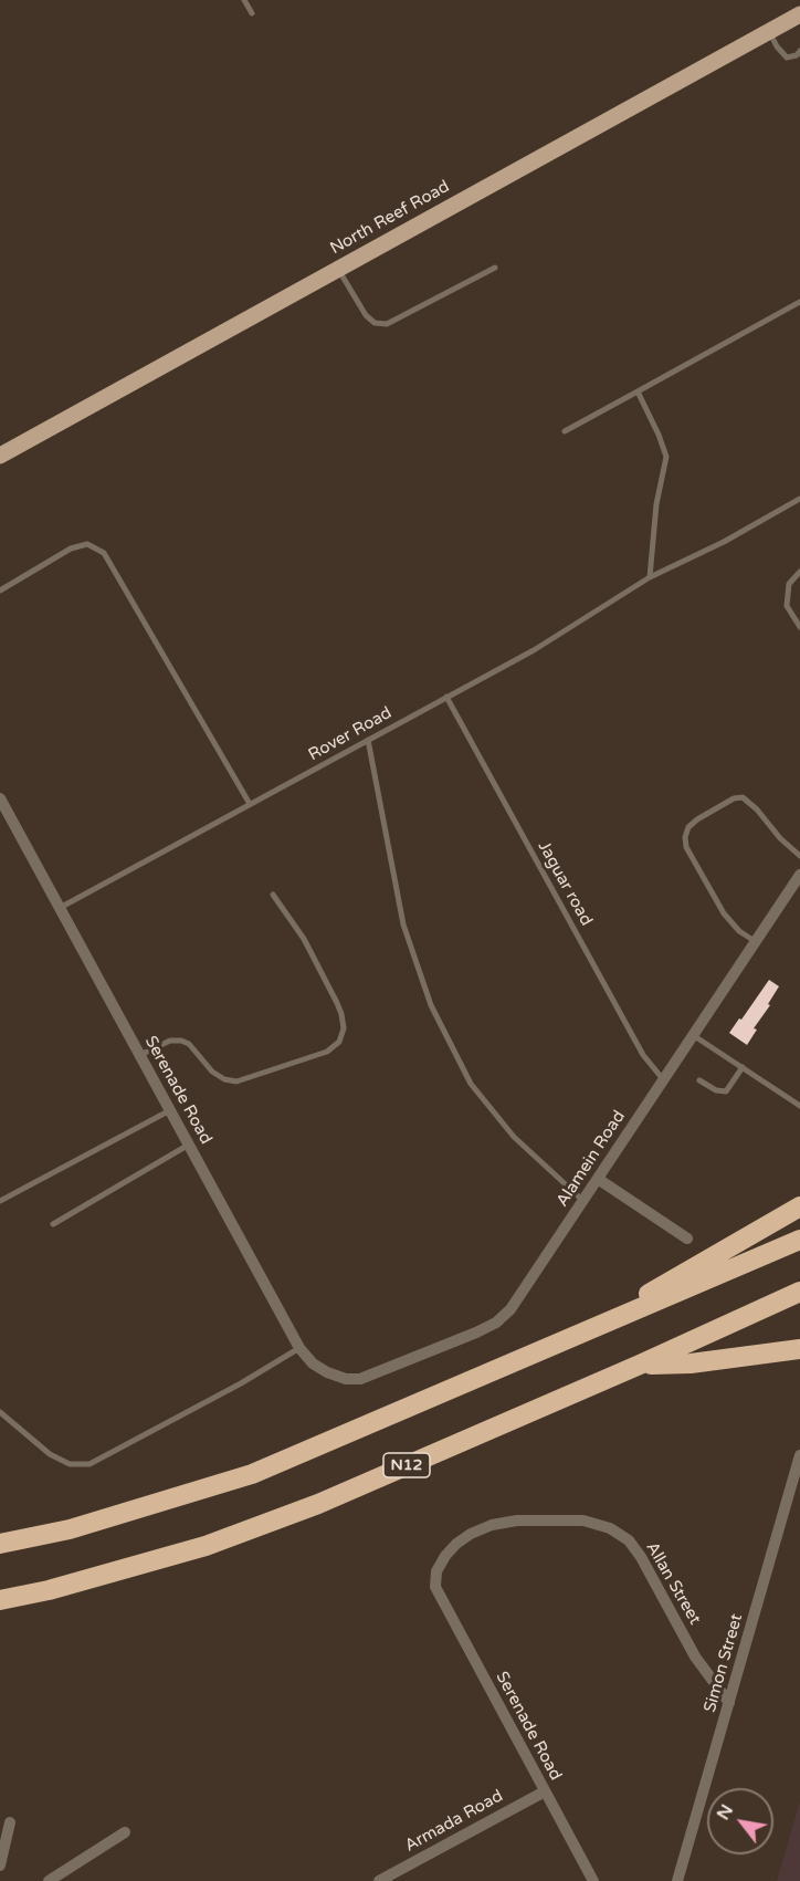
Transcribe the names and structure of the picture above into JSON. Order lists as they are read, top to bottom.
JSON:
{
  "streets": {
    "highway": ["N12"],
    "main road": ["North Reef Road"],
    "street": [
      "Serenade Road",
      "Alamein Road",
      "Allan Street",
      "Simon Street",
      "Armada Road"
    ],
    "lane": ["Rover Road", "Jaguar road"]
  },
  "crossings": [
    ["Rover Road", "Jaguar road"],
    ["Rover Road", "Serenade Road"],
    ["Jaguar road", "Alamein Road"],
    ["Serenade Road", "Alamein Road"],
    ["Serenade Road", "Allan Street"],
    ["Serenade Road", "Armada Road"],
    ["Allan Street", "Simon Street"]
  ],
  "north": "top left"
}
